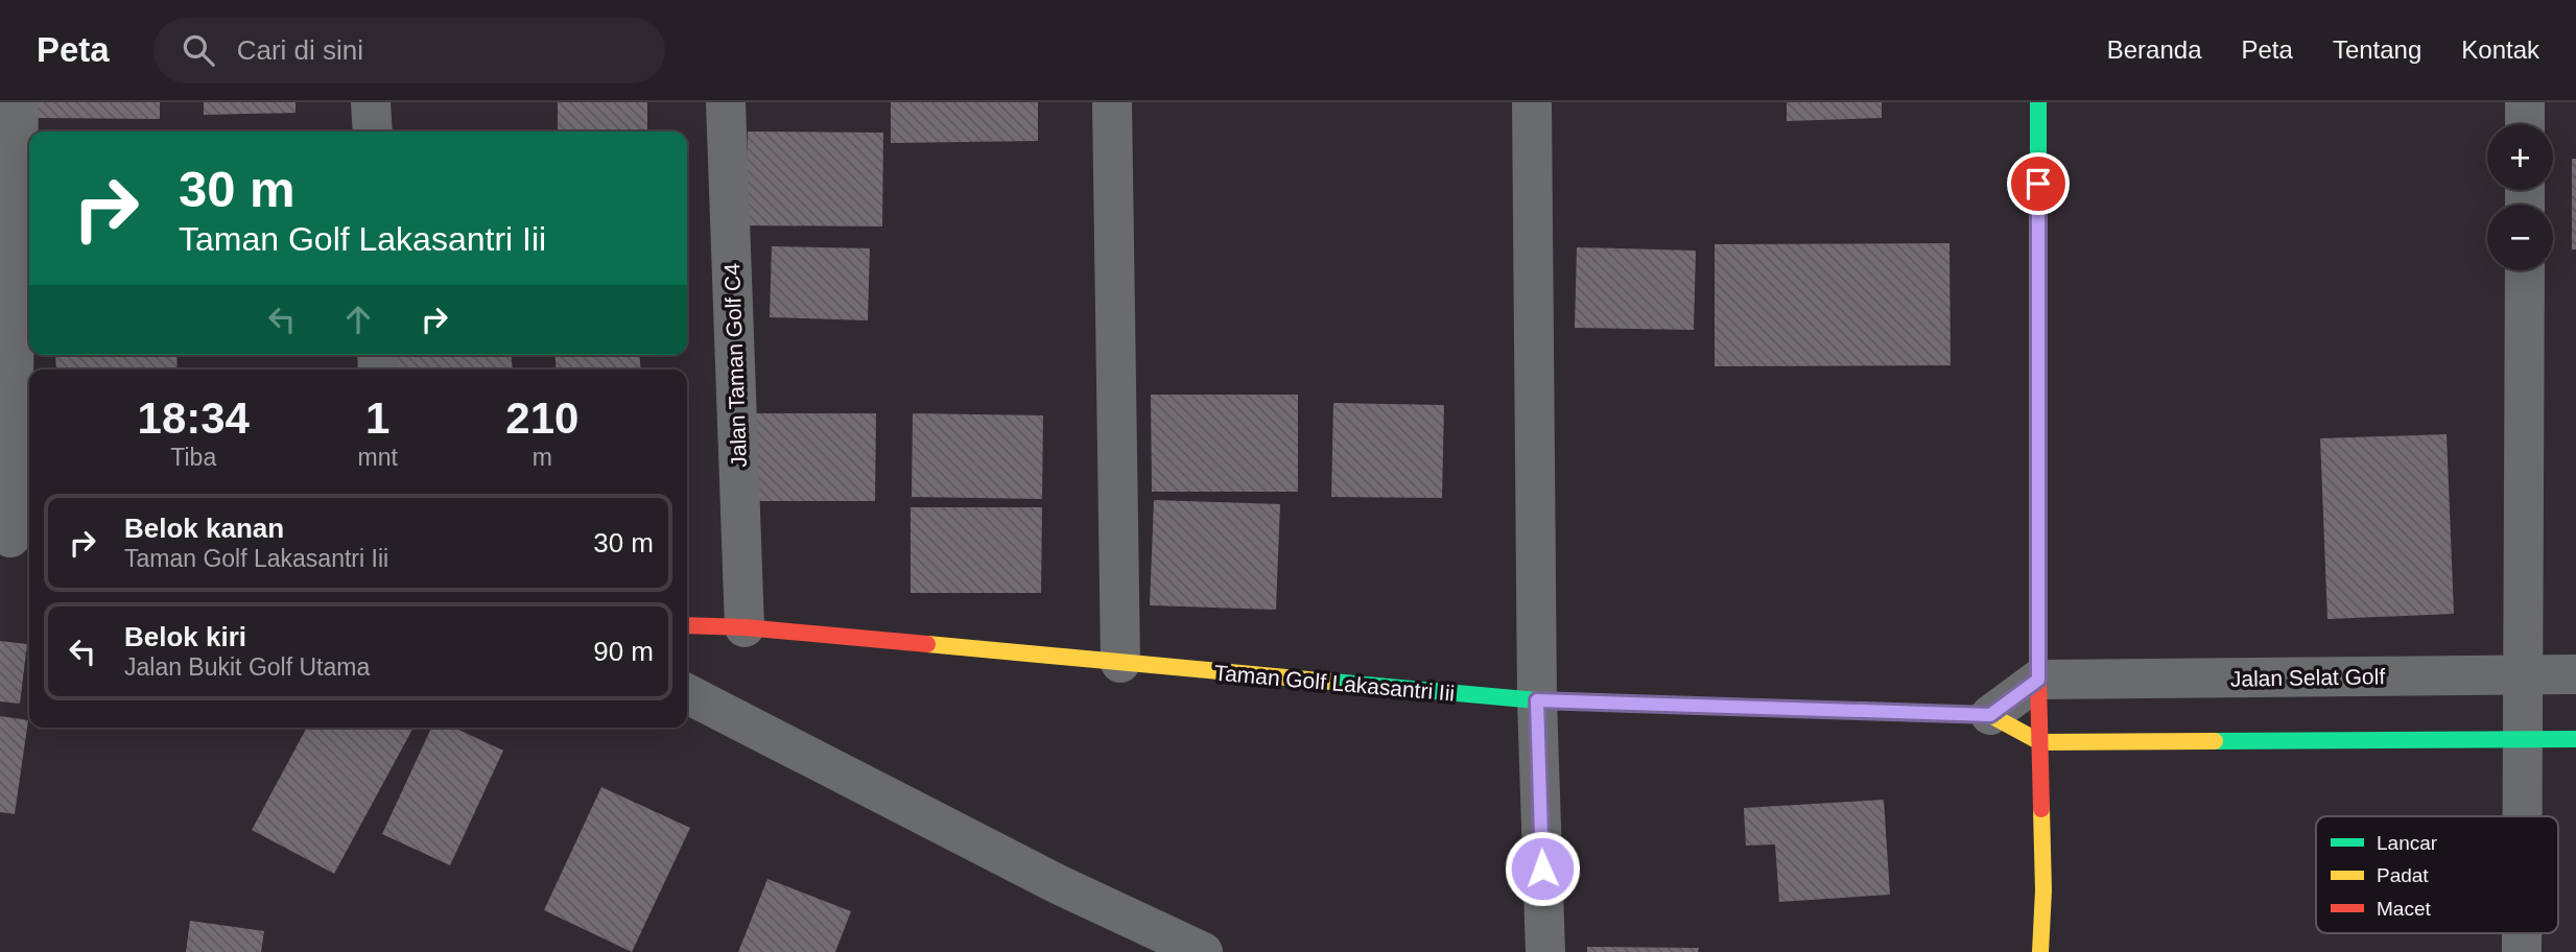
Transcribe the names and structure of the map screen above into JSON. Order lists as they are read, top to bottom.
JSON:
{
  "streets": {
    "street": ["Jalan Taman Golf C4", "Jalan Selat Golf", "Taman Golf Lakasantri Iii"]
  },
  "crossings": [
    ["Jalan Taman Golf C4", "Taman Golf Lakasantri Iii"]
  ],
  "legend": ["Lancar", "Padat", "Macet"],
  "page": {
    "header": "Peta",
    "search": "Cari di sini",
    "nav": [
      "Beranda",
      "Peta",
      "Tentang",
      "Kontak"
    ],
    "map_buttons": ["+", "−"],
    "turn": ["30 m", "Taman Golf Lakasantri Iii"],
    "eta": [
      "18:34",
      "Tiba",
      "1",
      "mnt",
      "210",
      "m"
    ],
    "list": [
      {
        "name": "Belok kanan",
        "note": "Taman Golf Lakasantri Iii",
        "value": "30 m"
      },
      {
        "name": "Belok kiri",
        "note": "Jalan Bukit Golf Utama",
        "value": "90 m"
      }
    ]
  }
}
